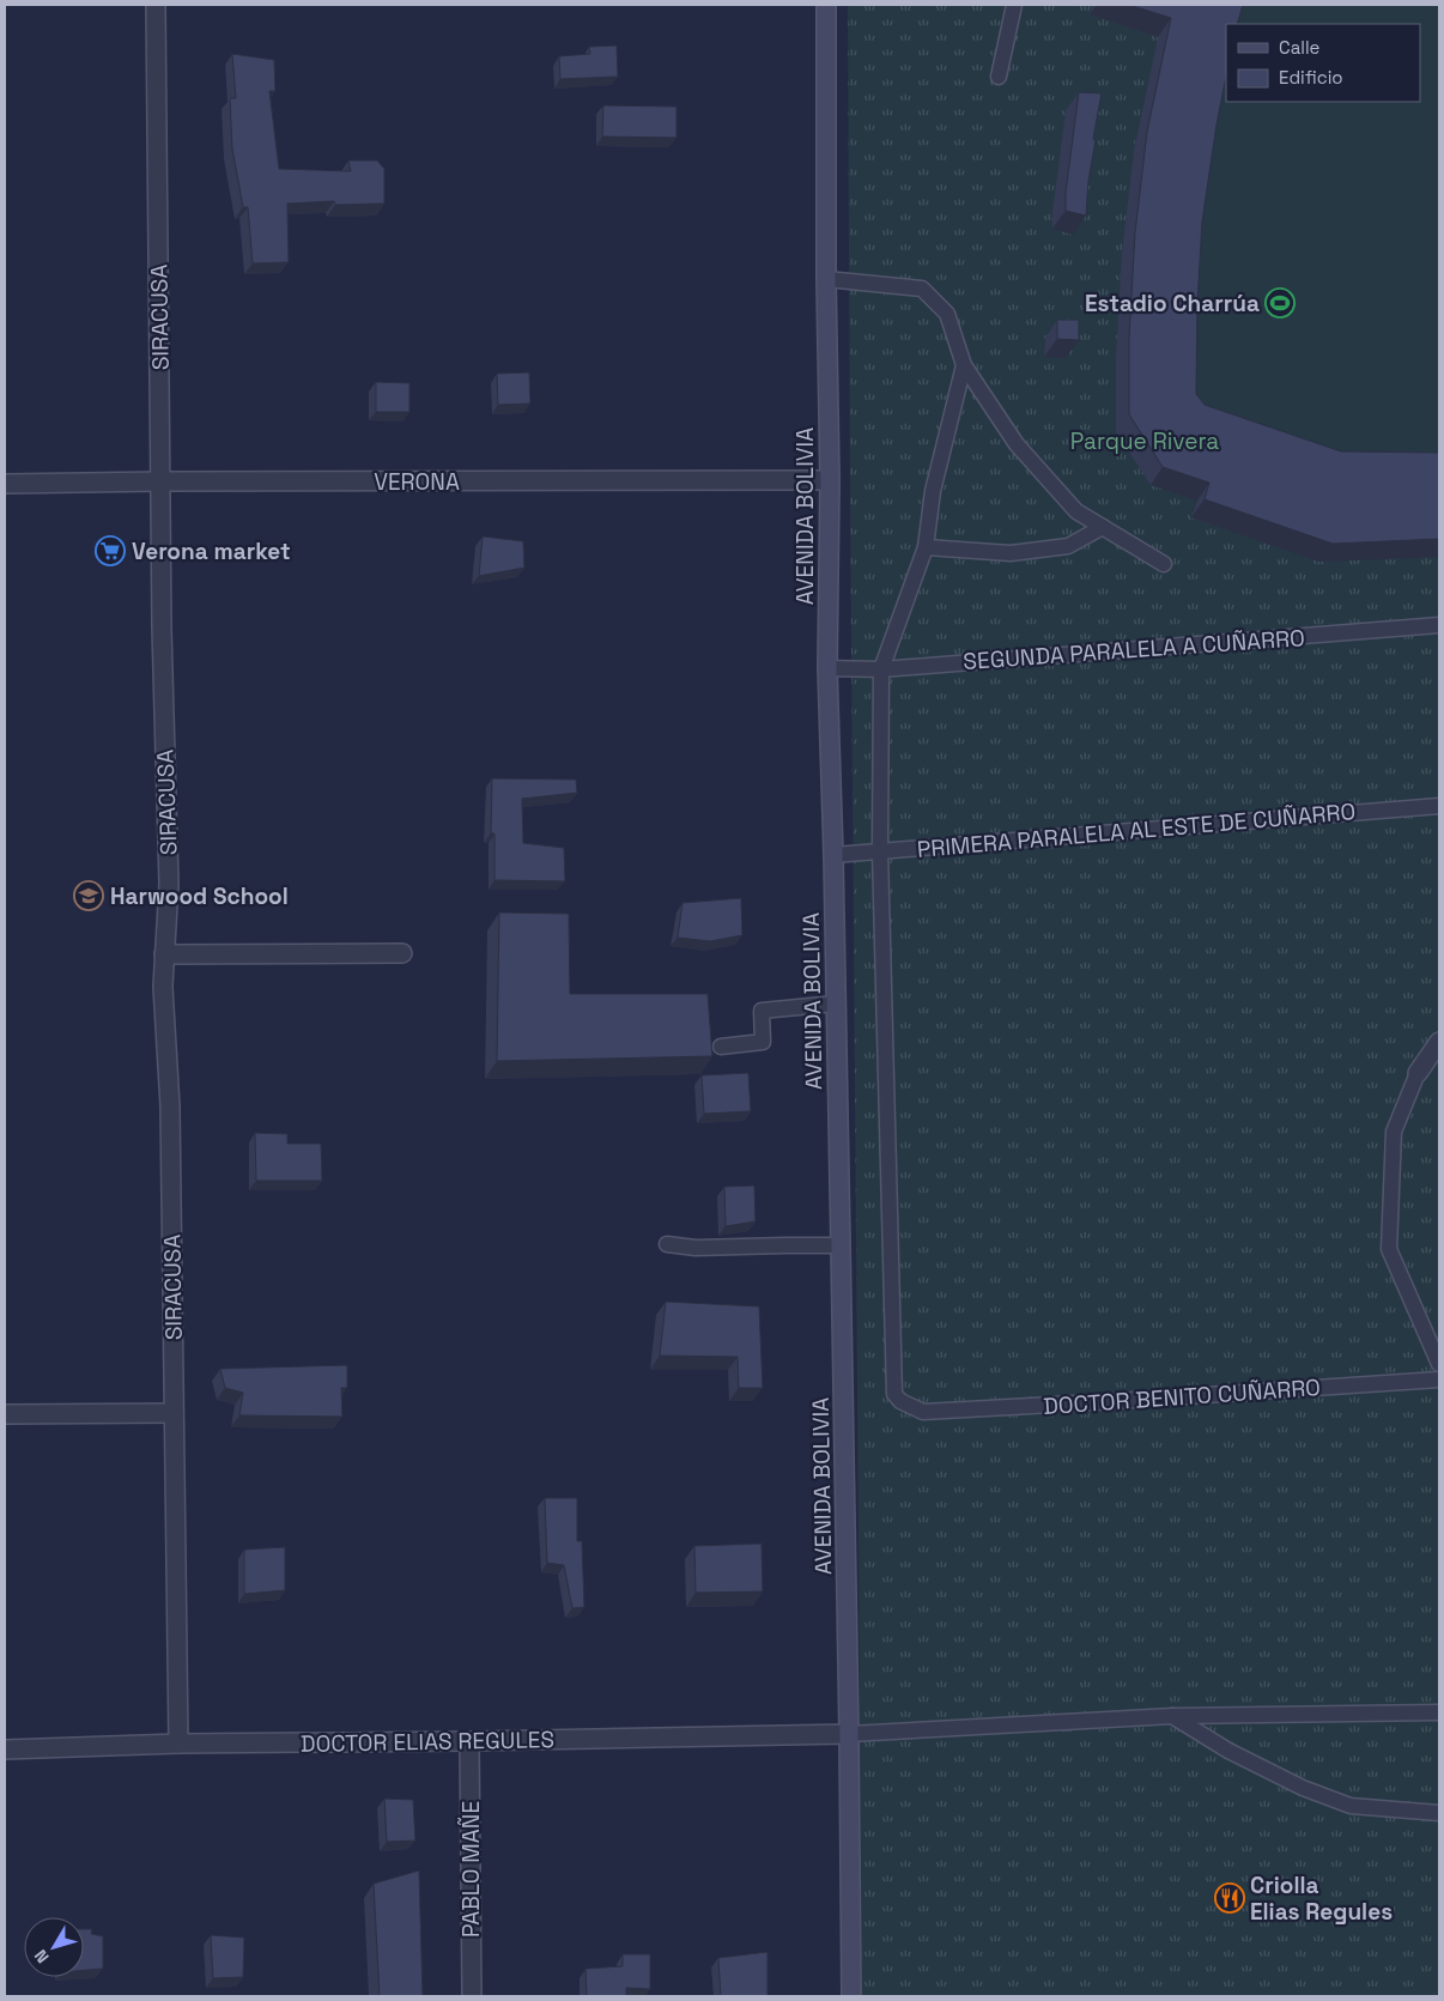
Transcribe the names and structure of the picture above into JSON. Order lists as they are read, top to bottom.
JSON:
{
  "streets": {
    "street": [
      "SIRACUSA",
      "VERONA",
      "AVENIDA BOLIVIA",
      "DOCTOR ELIAS REGULES",
      "PABLO MAÑE"
    ],
    "lane": ["SEGUNDA PARALELA A CUÑARRO", "PRIMERA PARALELA AL ESTE DE CUÑARRO", "DOCTOR BENITO CUÑARRO"]
  },
  "crossings": [
    ["SIRACUSA", "VERONA"],
    ["SIRACUSA", "DOCTOR ELIAS REGULES"],
    ["VERONA", "AVENIDA BOLIVIA"],
    ["AVENIDA BOLIVIA", "SEGUNDA PARALELA A CUÑARRO"],
    ["AVENIDA BOLIVIA", "PRIMERA PARALELA AL ESTE DE CUÑARRO"],
    ["AVENIDA BOLIVIA", "DOCTOR ELIAS REGULES"],
    ["PRIMERA PARALELA AL ESTE DE CUÑARRO", "DOCTOR BENITO CUÑARRO"],
    ["DOCTOR ELIAS REGULES", "PABLO MAÑE"]
  ],
  "parks": ["Parque Rivera"],
  "places": {
    "sports": ["Estadio Charrúa"],
    "supermarket": ["Verona market"],
    "school or university": ["Harwood School"],
    "restaurant": ["Criolla Elias Regules"]
  },
  "legend": ["Calle", "Edificio"],
  "north": "bottom left"
}
